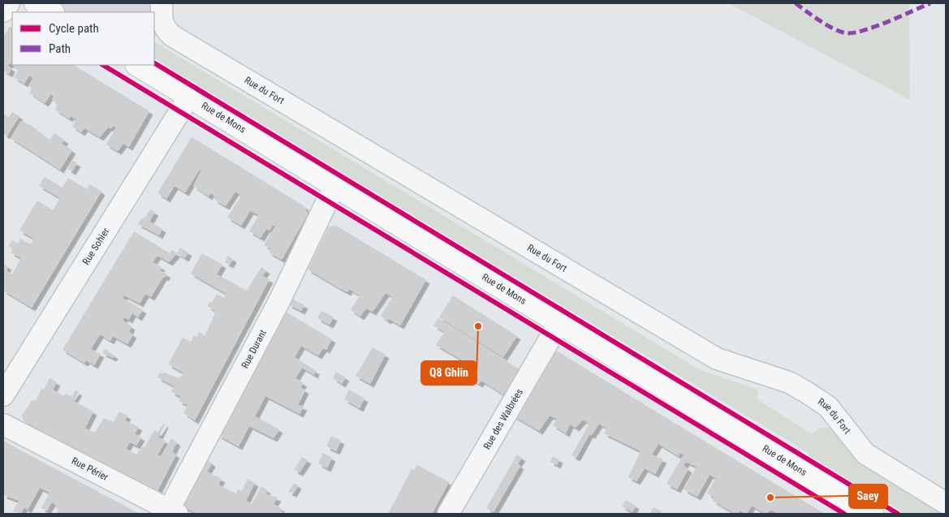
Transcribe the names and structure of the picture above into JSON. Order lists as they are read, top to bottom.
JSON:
{
  "streets": {
    "main road": ["Rue de Mons"],
    "street": [
      "Rue du Fort",
      "Rue Sohier",
      "Rue Durant",
      "Rue des Walbrées",
      "Rue Périer"
    ]
  },
  "crossings": [
    ["Rue de Mons", "Rue Sohier"],
    ["Rue de Mons", "Rue Durant"],
    ["Rue de Mons", "Rue des Walbrées"],
    ["Rue Durant", "Rue Périer"]
  ],
  "places": ["Q8 Ghlin", "Saey"],
  "legend": ["Cycle path", "Path"]
}
